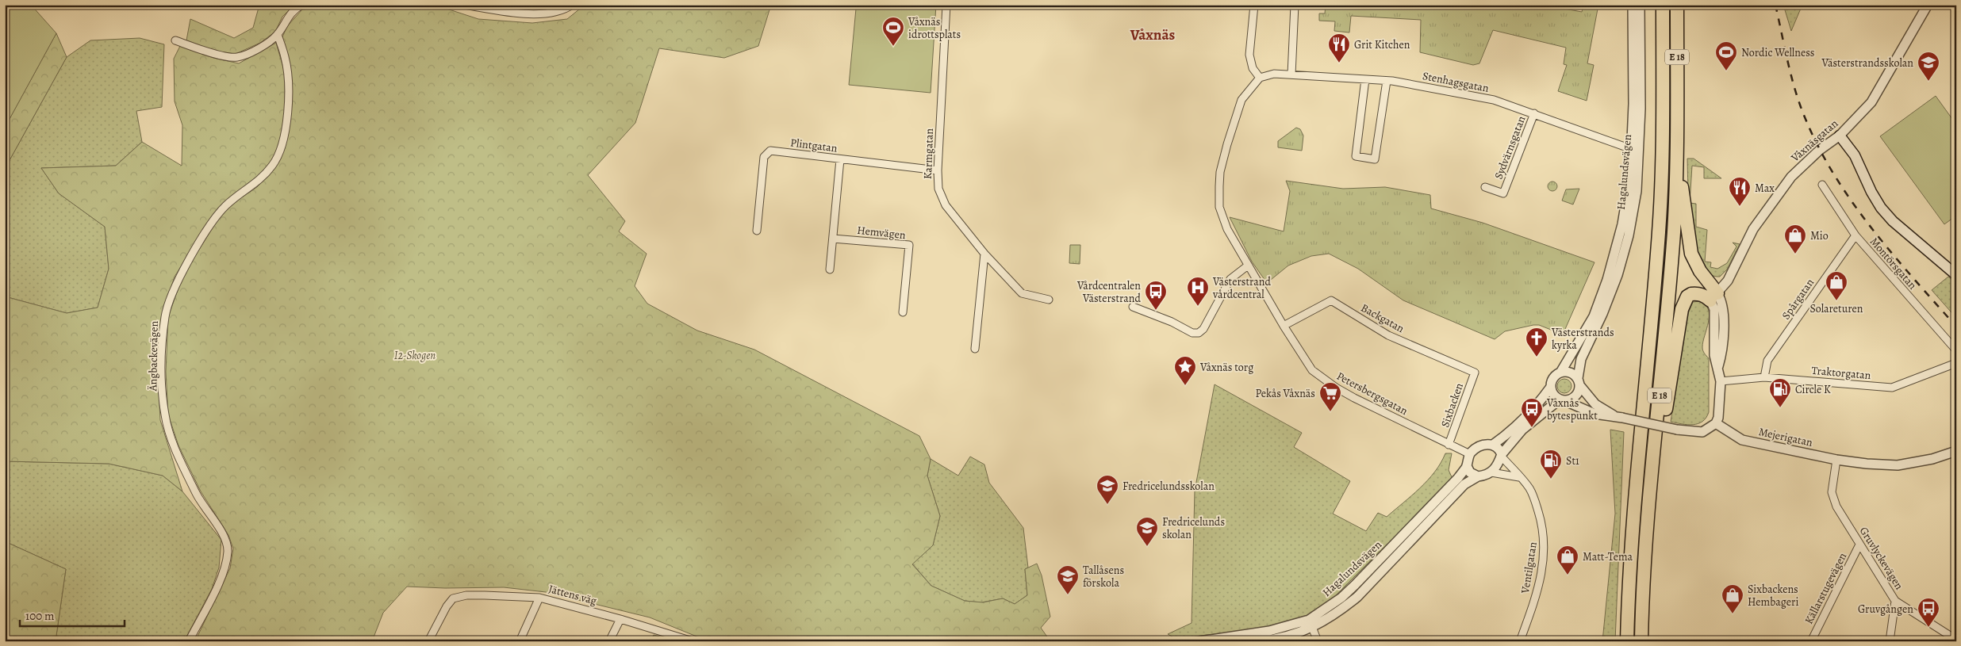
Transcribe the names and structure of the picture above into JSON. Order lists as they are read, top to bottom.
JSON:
{
  "streets": {
    "highway": ["E 18"],
    "street": [
      "Stenhagsgatan",
      "Våxnäsgatan",
      "Plintgatan",
      "Sydvärnsgatan",
      "Karmgatan",
      "Hagalundsvägen",
      "Hemvägen",
      "Montörsgatan",
      "Spårgatan",
      "Backgatan",
      "Ängbackevägen",
      "Traktorgatan",
      "Petersbergsgatan",
      "Sixbacken",
      "Mejerigatan",
      "Gruvlyckevägen",
      "Ventilgatan",
      "Källarstugevägen",
      "Jättens väg"
    ]
  },
  "crossings": [
    ["Stenhagsgatan", "Sydvärnsgatan"],
    ["Stenhagsgatan", "Hagalundsvägen"],
    ["Stenhagsgatan", "Petersbergsgatan"],
    ["Plintgatan", "Karmgatan"],
    ["Hagalundsvägen", "Petersbergsgatan"],
    ["Hagalundsvägen", "Ventilgatan"],
    ["Montörsgatan", "Spårgatan"],
    ["Spårgatan", "Traktorgatan"],
    ["Backgatan", "Petersbergsgatan"],
    ["Backgatan", "Sixbacken"],
    ["Petersbergsgatan", "Sixbacken"],
    ["Petersbergsgatan", "Ventilgatan"],
    ["Mejerigatan", "Gruvlyckevägen"],
    ["Gruvlyckevägen", "Källarstugevägen"]
  ],
  "districts": ["Våxnäs"],
  "parks": ["I2-Skogen"],
  "places": {
    "sports": ["Våxnäs idrottsplats", "Nordic Wellness"],
    "restaurant": ["Grit Kitchen", "Max"],
    "school or university": [
      "Västerstrandsskolan",
      "Fredricelundsskolan",
      "Fredricelunds skolan",
      "Tallåsens förskola"
    ],
    "shop": [
      "Mio",
      "Solareturen",
      "Matt-Tema",
      "Sixbackens Hembageri"
    ],
    "hospital": ["Västerstrand vårdcentral"],
    "bus stop": ["Vårdcentralen Västerstrand", "Våxnås bytespunkt", "Gruvgången"],
    "church": ["Västerstrands kyrka"],
    "place": ["Våxnäs torg"],
    "fuel station": ["Circle K", "St1"],
    "supermarket": ["Pekås Våxnäs"]
  },
  "scale_bar": "100 m"
}
